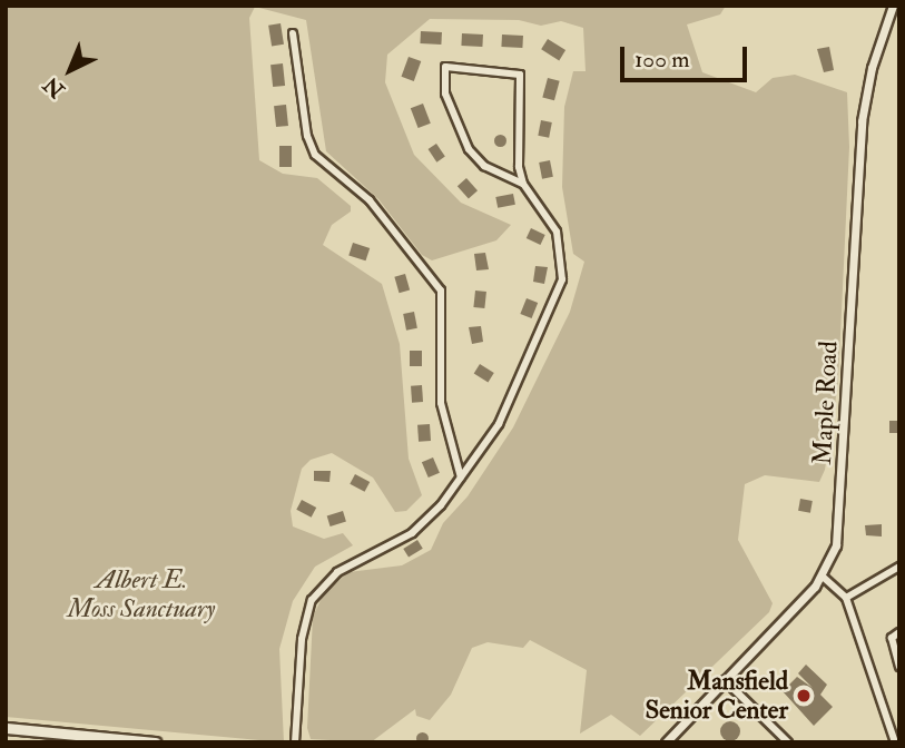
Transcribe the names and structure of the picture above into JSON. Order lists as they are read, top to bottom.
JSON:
{
  "streets": {
    "street": ["Maple Road"]
  },
  "parks": ["Albert E. Moss Sanctuary"],
  "places": ["Mansfield Senior Center"],
  "scale_bar": "100 m",
  "north": "bottom left"
}
